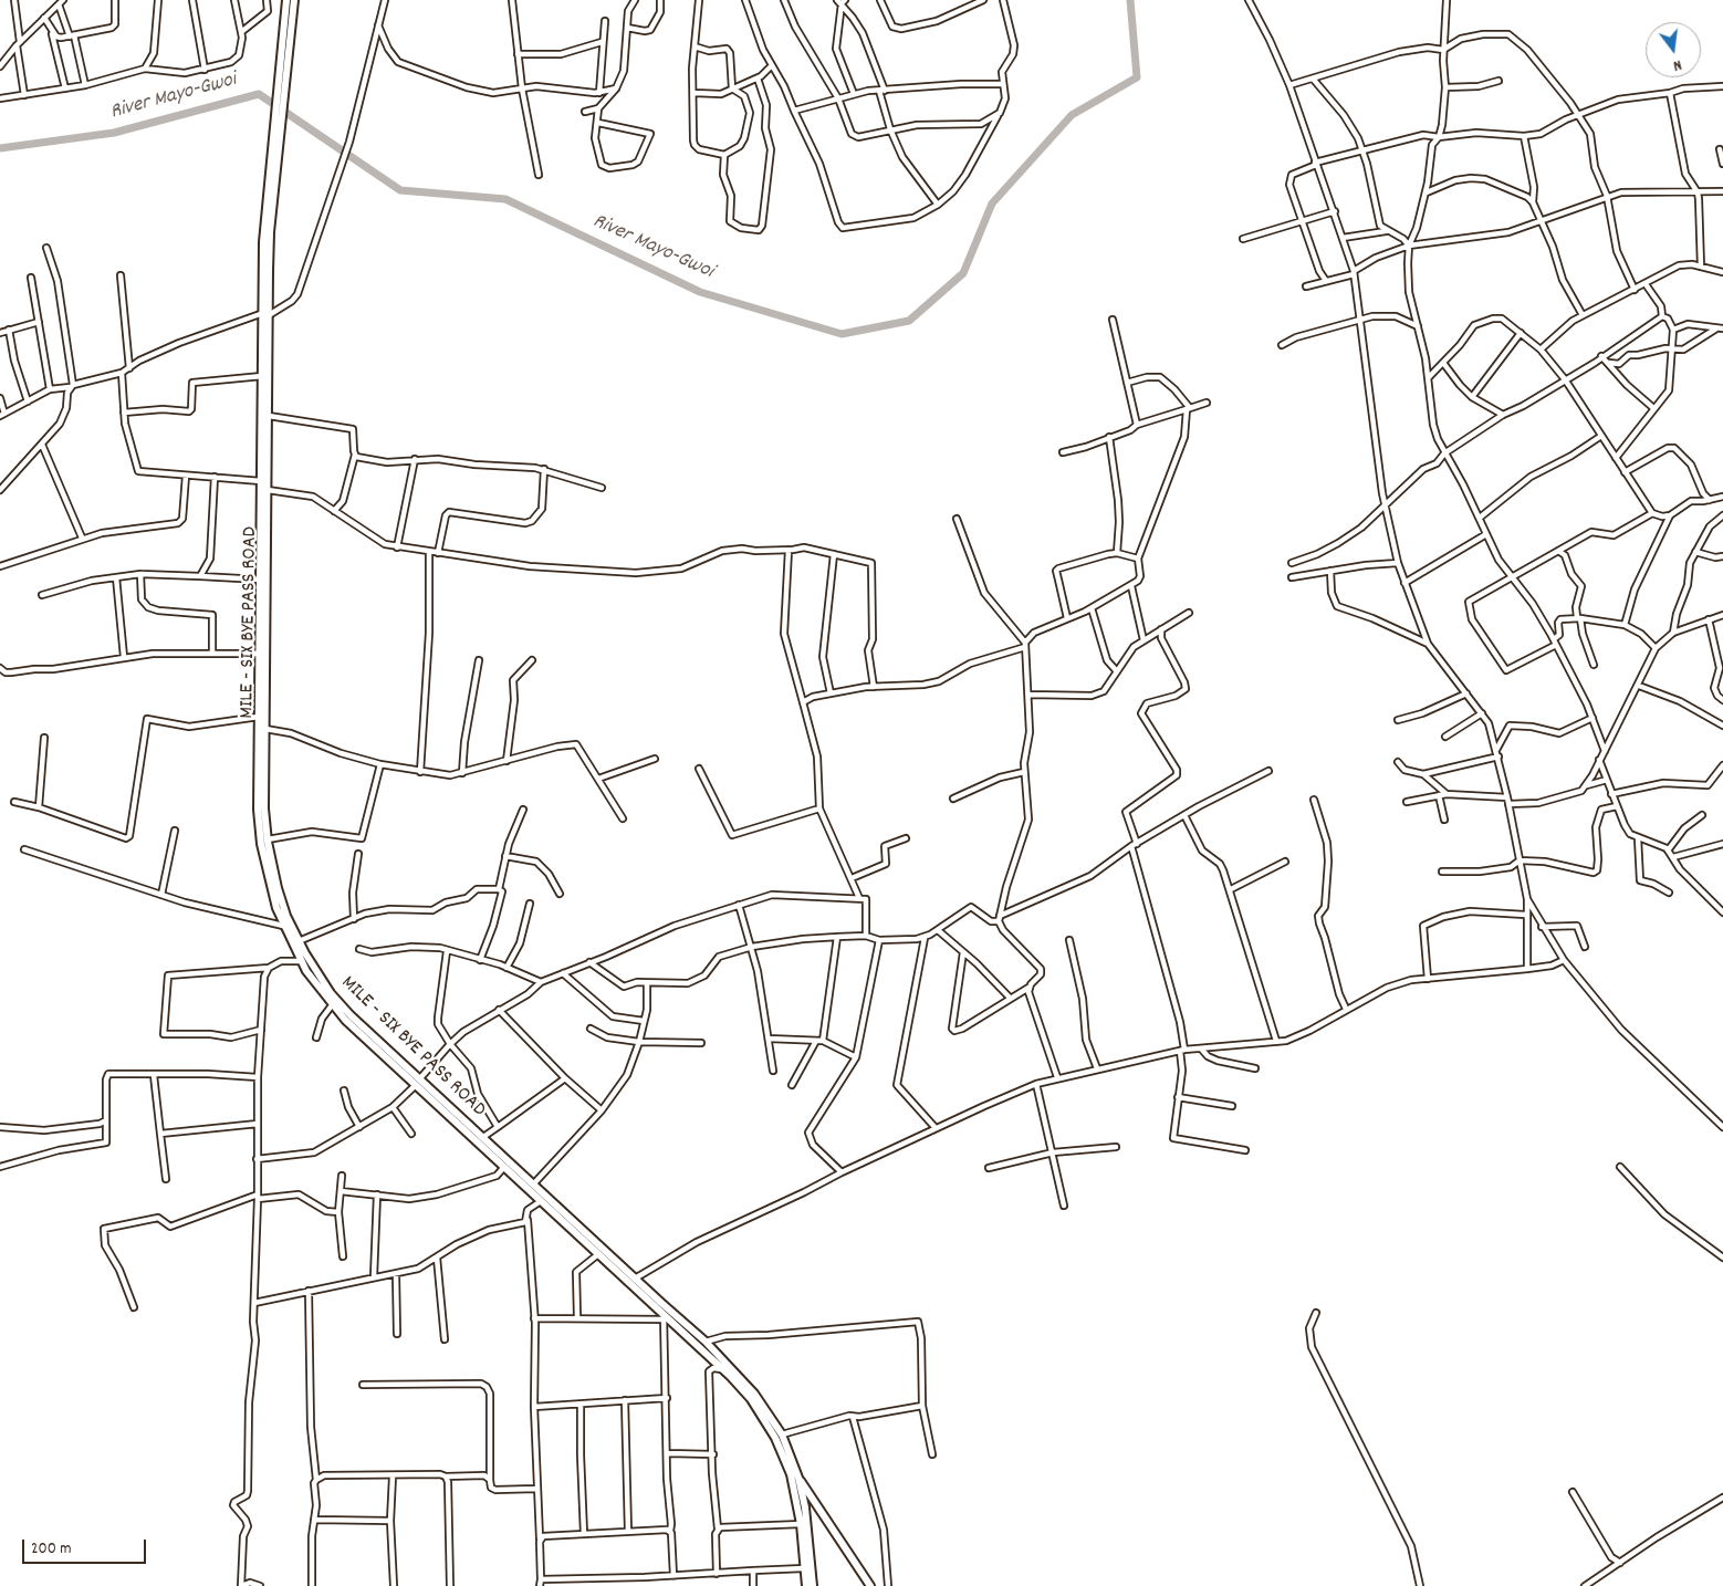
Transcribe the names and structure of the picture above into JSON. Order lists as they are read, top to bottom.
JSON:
{
  "streets": {
    "street": ["MILE - SIX BYE PASS ROAD"]
  },
  "water": ["River Mayo-Gwoi"],
  "scale_bar": "200 m",
  "north": "bottom"
}
